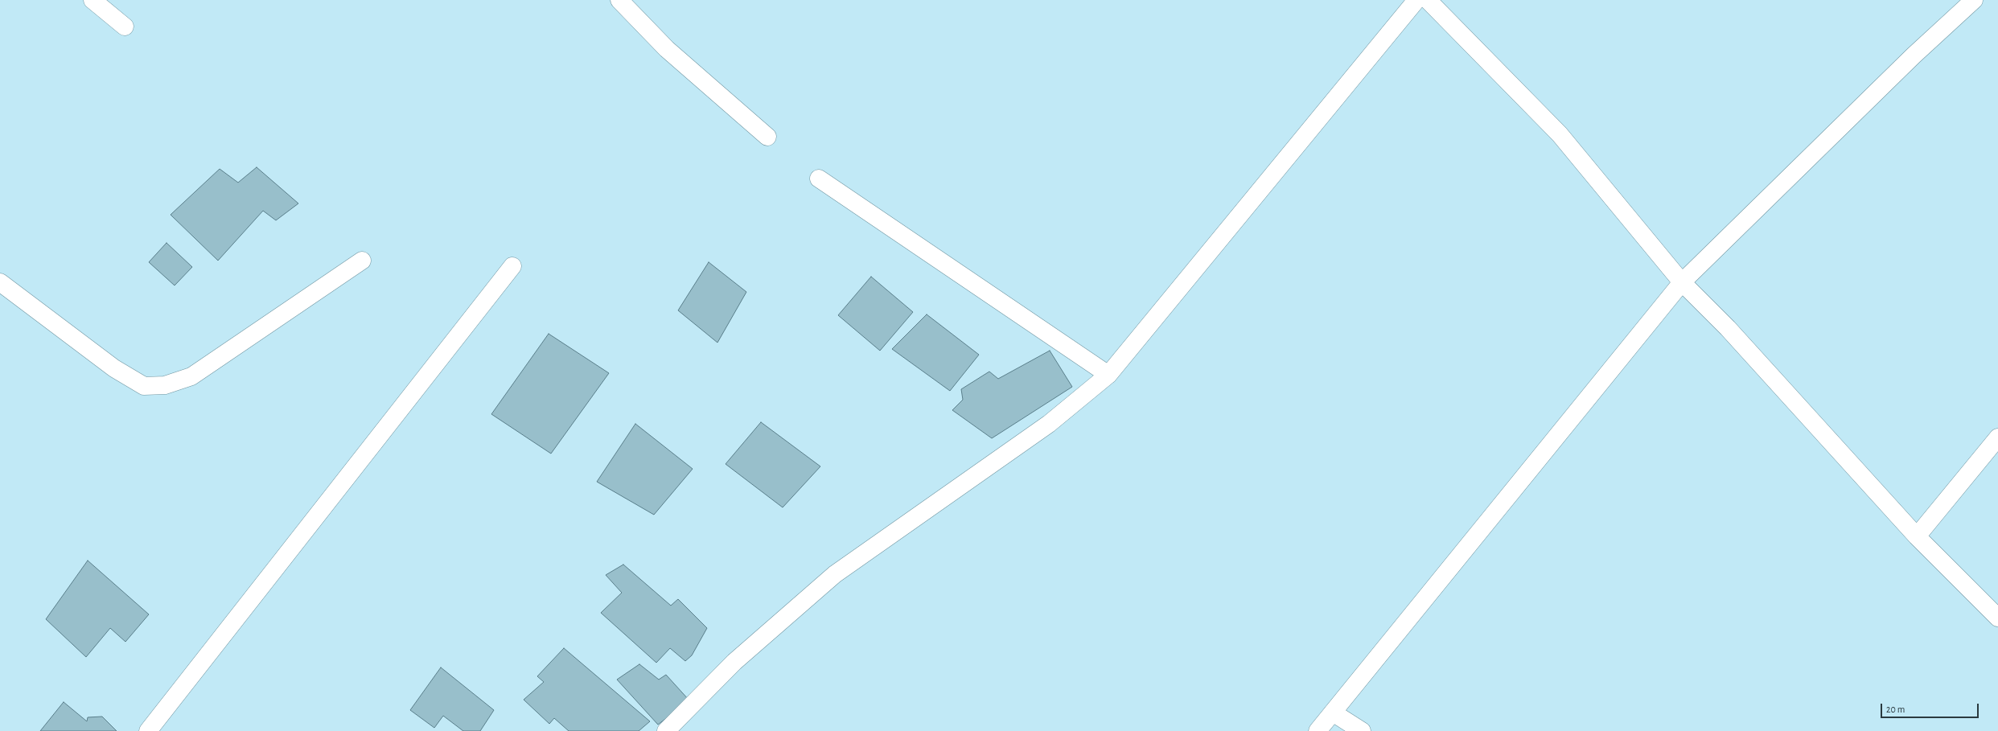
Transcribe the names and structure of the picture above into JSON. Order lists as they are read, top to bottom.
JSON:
{
  "scale_bar": "20 m"
}
